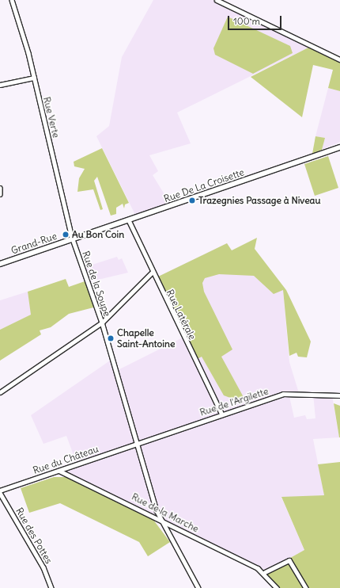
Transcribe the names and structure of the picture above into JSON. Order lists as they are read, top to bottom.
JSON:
{
  "streets": {
    "main road": ["Rue De La Croisette", "Grand-Rue"],
    "street": [
      "Rue Verte",
      "Rue de la Soupe",
      "Rue Latérale",
      "Rue de l'Argilette",
      "Rue du Château",
      "Rue de la Marche",
      "Rue des Pottes"
    ]
  },
  "crossings": [
    ["Rue Verte", "Rue De La Croisette"],
    ["Rue Verte", "Grand-Rue"],
    ["Rue Verte", "Rue de la Soupe"],
    ["Rue De La Croisette", "Grand-Rue"],
    ["Rue De La Croisette", "Rue de la Soupe"],
    ["Rue De La Croisette", "Rue Latérale"],
    ["Grand-Rue", "Rue de la Soupe"],
    ["Rue de la Soupe", "Rue de l'Argilette"],
    ["Rue de la Soupe", "Rue du Château"],
    ["Rue de la Soupe", "Rue de la Marche"],
    ["Rue Latérale", "Rue de l'Argilette"],
    ["Rue de l'Argilette", "Rue du Château"],
    ["Rue du Château", "Rue de la Marche"],
    ["Rue du Château", "Rue des Pottes"]
  ],
  "places": ["Trazegnies Passage à Niveau", "Au Bon Coin", "Chapelle Saint-Antoine"],
  "scale_bar": "100 m"
}
